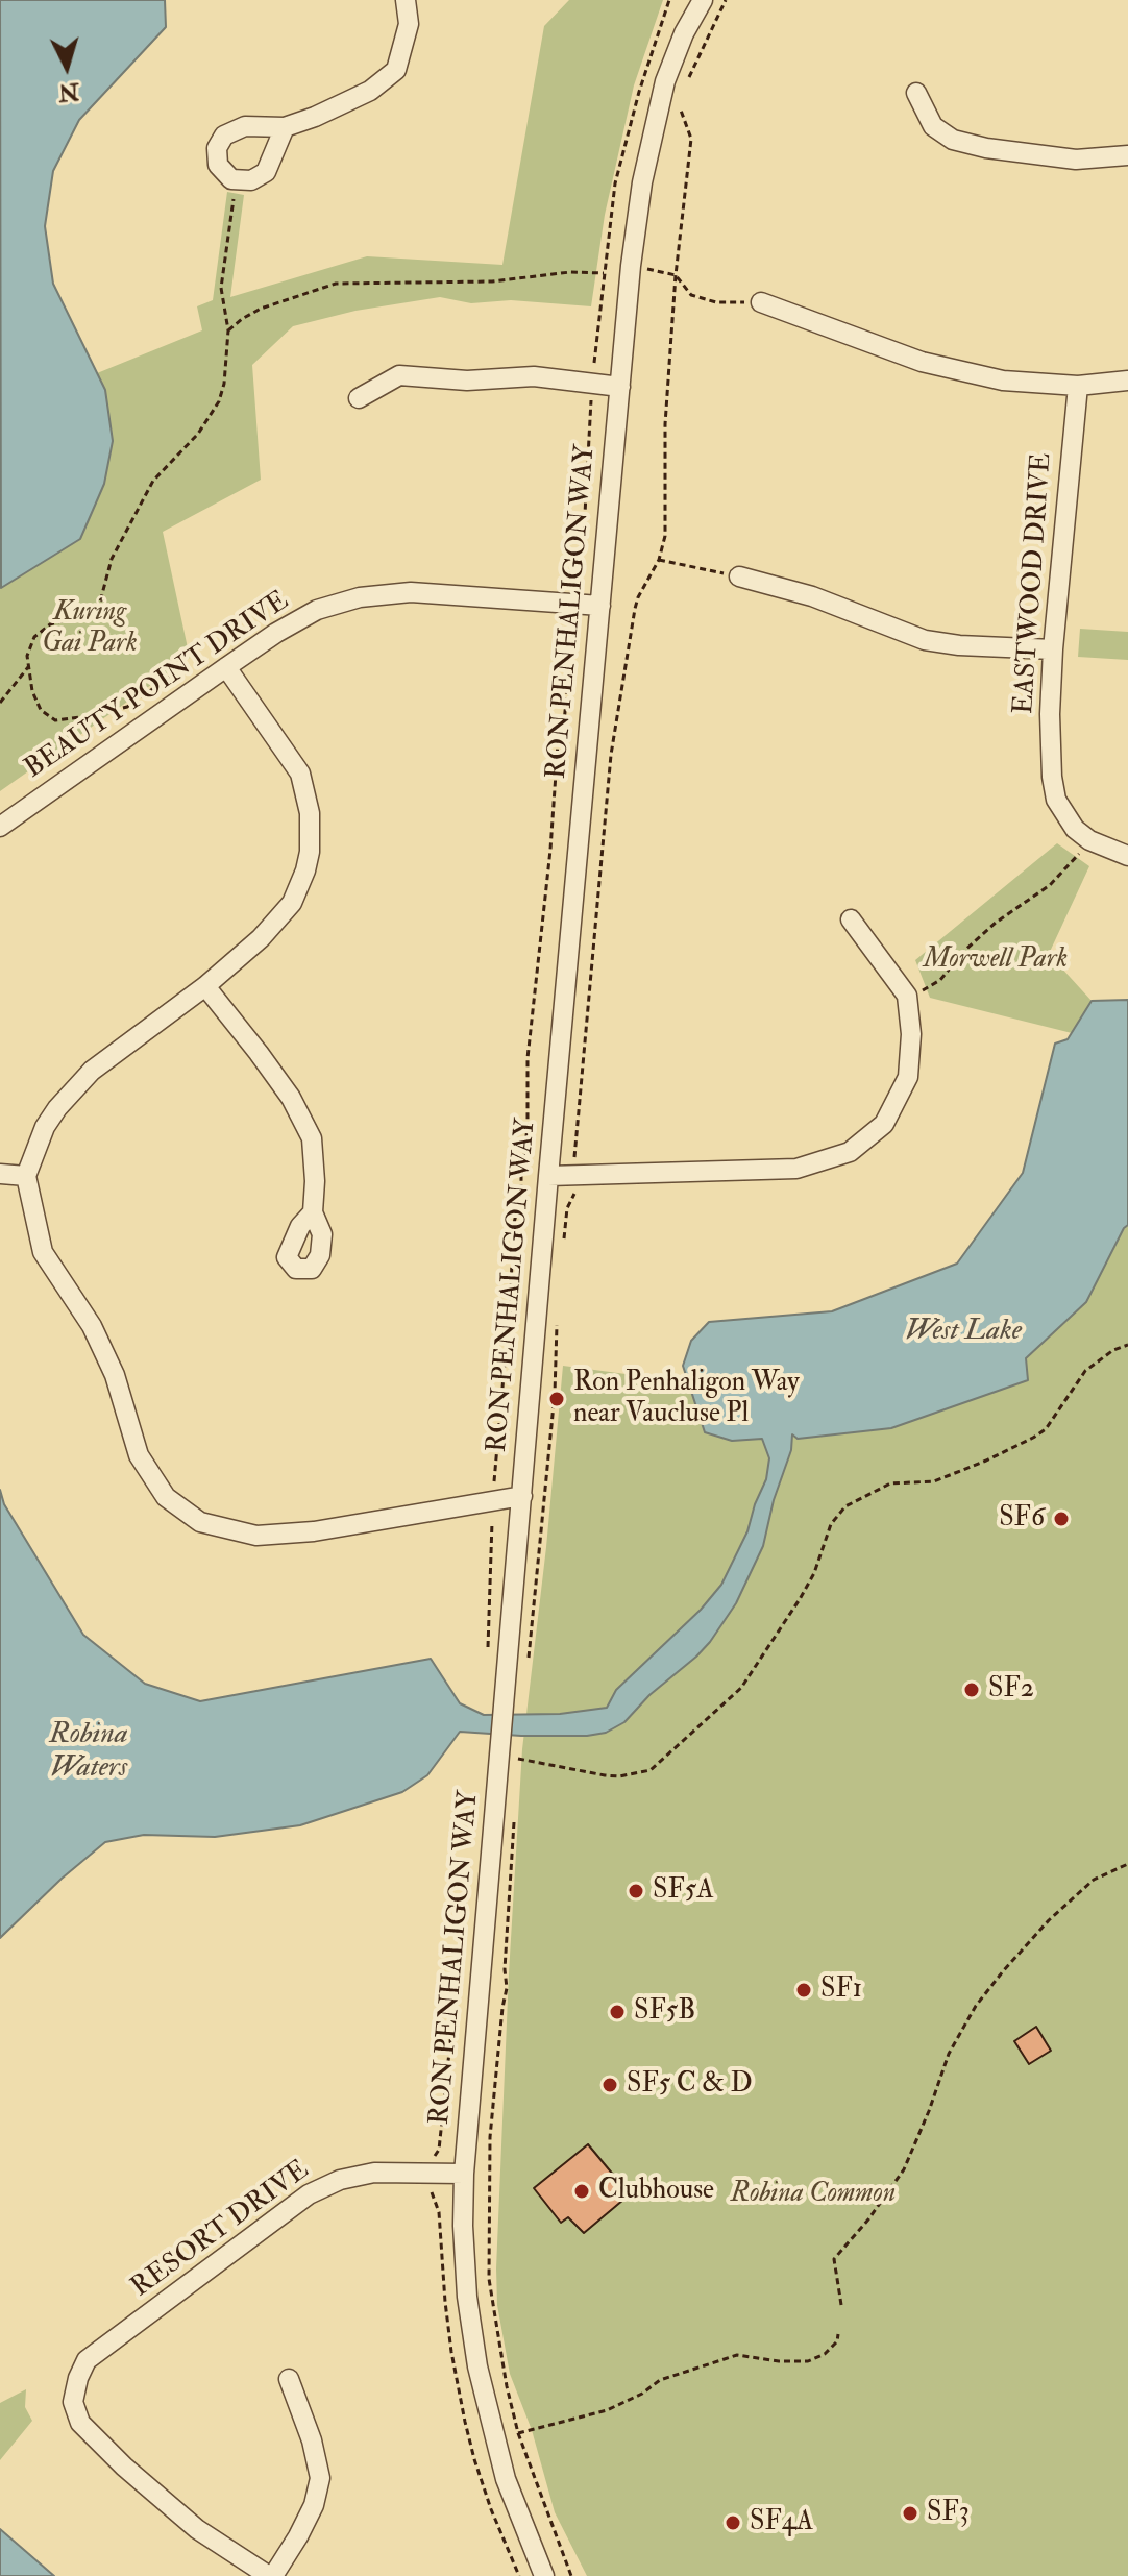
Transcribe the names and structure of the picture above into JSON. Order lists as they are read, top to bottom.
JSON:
{
  "streets": {
    "street": [
      "EASTWOOD DRIVE",
      "RON PENHALIGON WAY",
      "BEAUTY POINT DRIVE",
      "RESORT DRIVE"
    ]
  },
  "crossings": [
    ["RON PENHALIGON WAY", "BEAUTY POINT DRIVE"],
    ["RON PENHALIGON WAY", "RESORT DRIVE"]
  ],
  "water": ["West Lake", "Robina Waters"],
  "parks": ["Kuring Gai Park", "Morwell Park", "Robina Common"],
  "places": [
    "Ron Penhaligon Way near Vaucluse Pl",
    "SF6",
    "SF2",
    "SF5A",
    "SF1",
    "SF5B",
    "SF5 C & D",
    "Clubhouse",
    "SF3",
    "SF4A"
  ],
  "north": "bottom"
}
